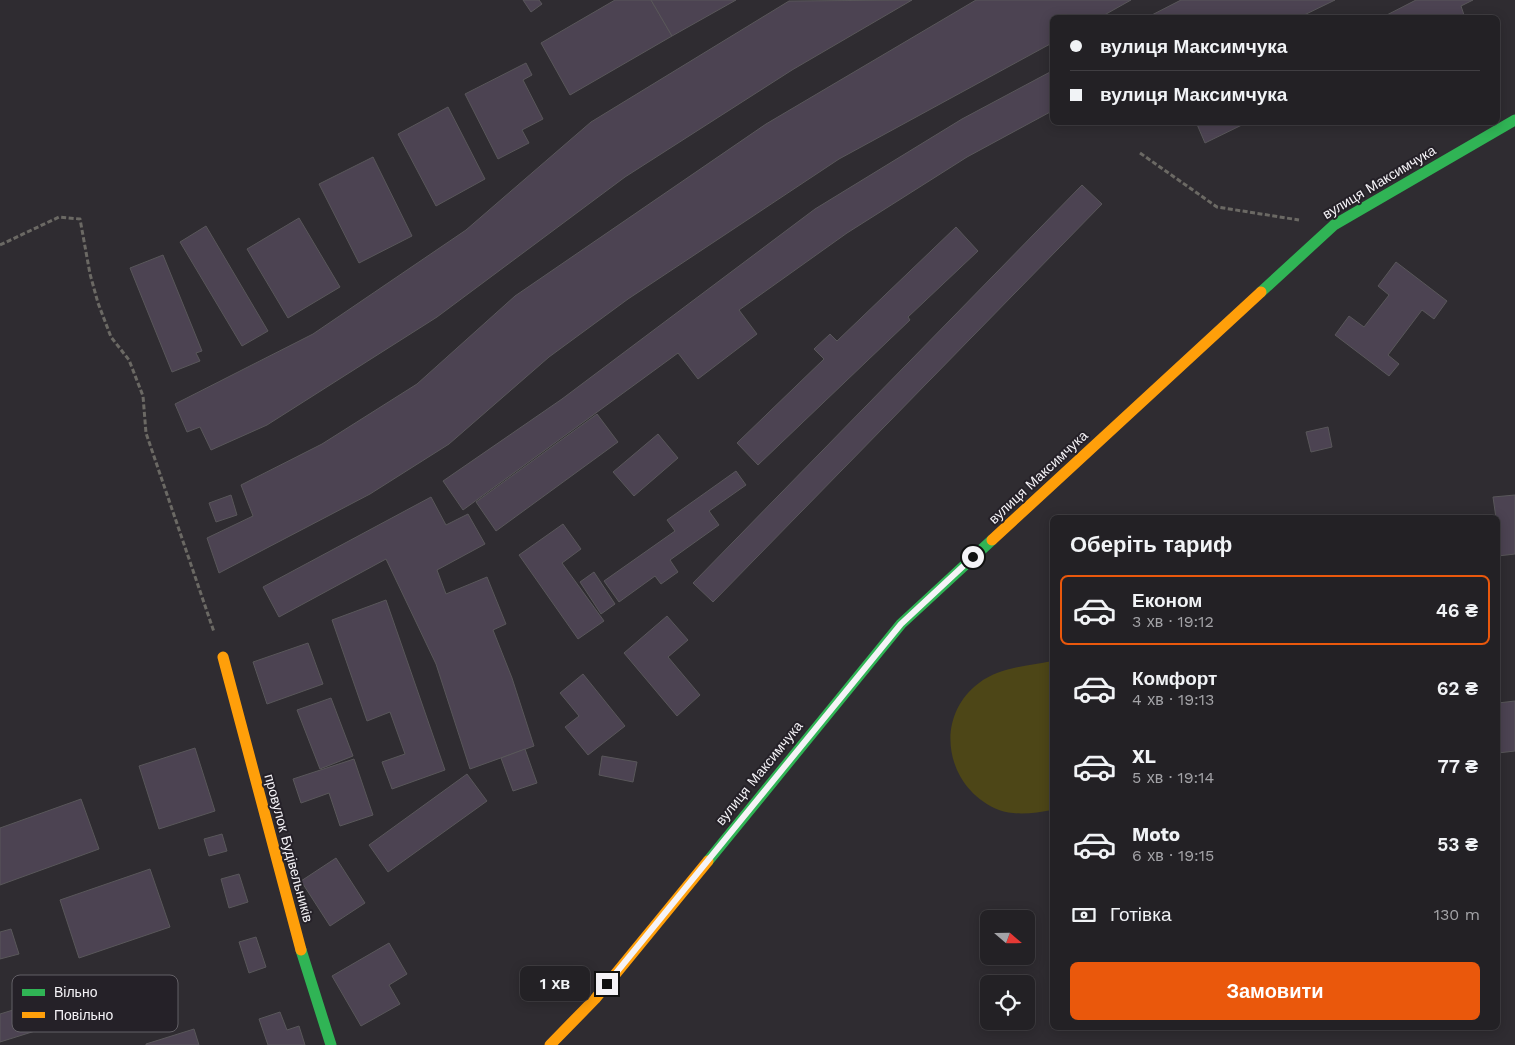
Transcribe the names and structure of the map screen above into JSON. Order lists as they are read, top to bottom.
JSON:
{
  "streets": {
    "street": ["вулиця Максимчука", "провулок Будівельників"]
  },
  "legend": ["Вільно", "Повільно"],
  "north": "right",
  "page": {
    "banner": ["вулиця Максимчука", "вулиця Максимчука"],
    "heading": "Оберіть тариф",
    "list": [
      {
        "name": "Економ",
        "note": "3 хв · 19:12",
        "value": "46 ₴"
      },
      {
        "name": "Комфорт",
        "note": "4 хв · 19:13",
        "value": "62 ₴"
      },
      {
        "name": "XL",
        "note": "5 хв · 19:14",
        "value": "77 ₴"
      },
      {
        "name": "Moto",
        "note": "6 хв · 19:15",
        "value": "53 ₴"
      }
    ],
    "pay": ["Готівка", "130 m"],
    "buttons": "Замовити",
    "bubble": "1 хв"
  }
}
